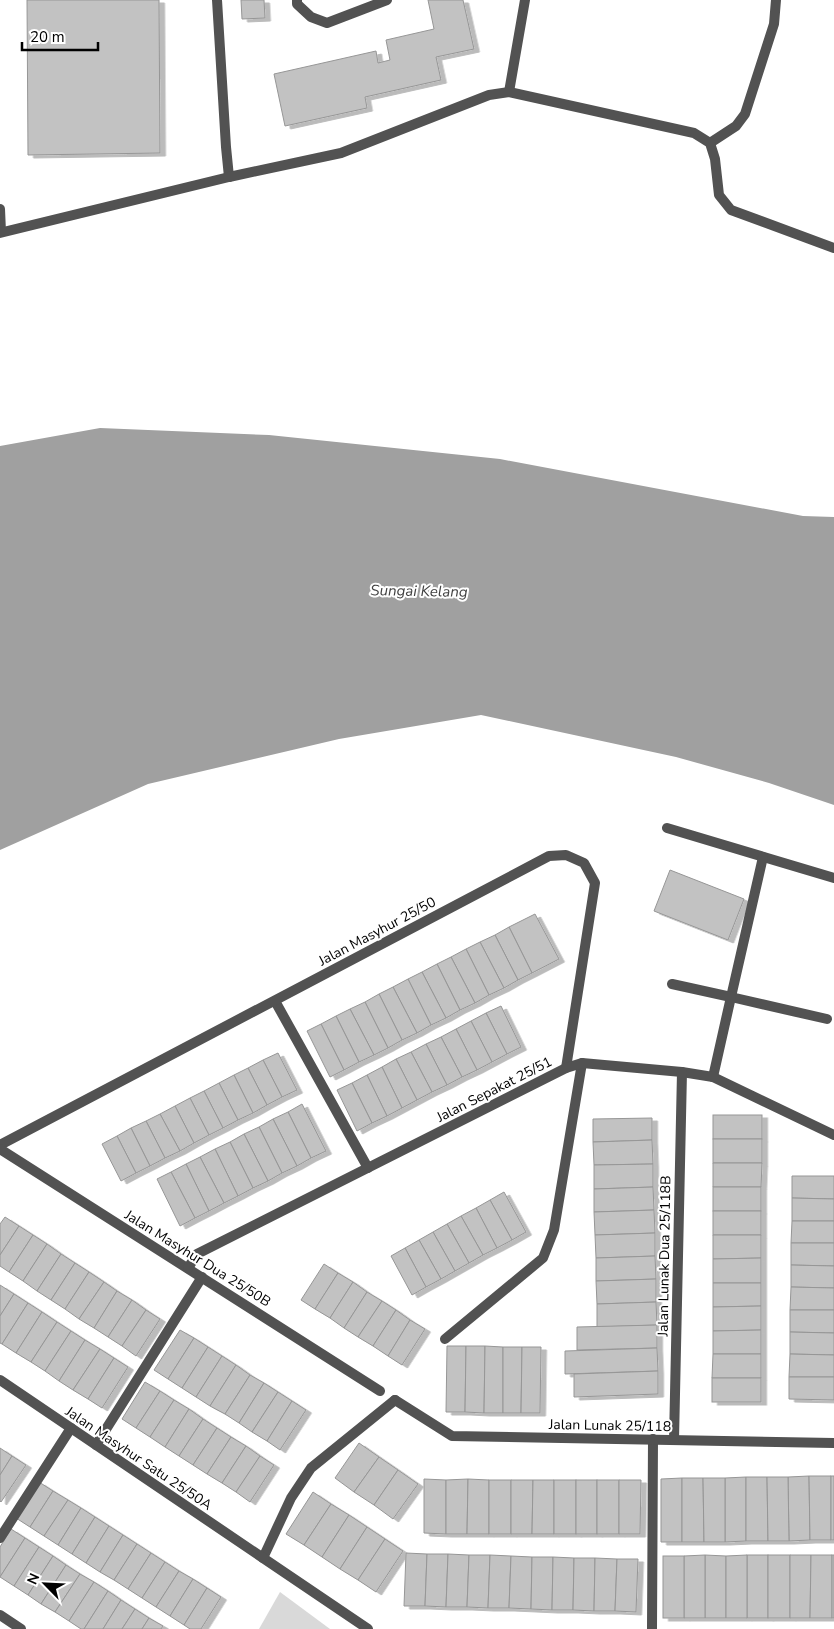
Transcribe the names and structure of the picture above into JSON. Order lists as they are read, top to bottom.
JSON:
{
  "streets": {
    "street": [
      "Jalan Masyhur 25/50",
      "Jalan Sepakat 25/51",
      "Jalan Lunak Dua 25/118B",
      "Jalan Masyhur Dua 25/50B",
      "Jalan Lunak 25/118",
      "Jalan Masyhur Satu 25/50A"
    ]
  },
  "crossings": [
    ["Jalan Masyhur 25/50", "Jalan Sepakat 25/51"],
    ["Jalan Sepakat 25/51", "Jalan Lunak Dua 25/118B"],
    ["Jalan Sepakat 25/51", "Jalan Masyhur Dua 25/50B"],
    ["Jalan Lunak Dua 25/118B", "Jalan Lunak 25/118"],
    ["Jalan Lunak 25/118", "Jalan Masyhur Satu 25/50A"]
  ],
  "water": ["Sungai Kelang"],
  "scale_bar": "20 m",
  "north": "top left"
}
